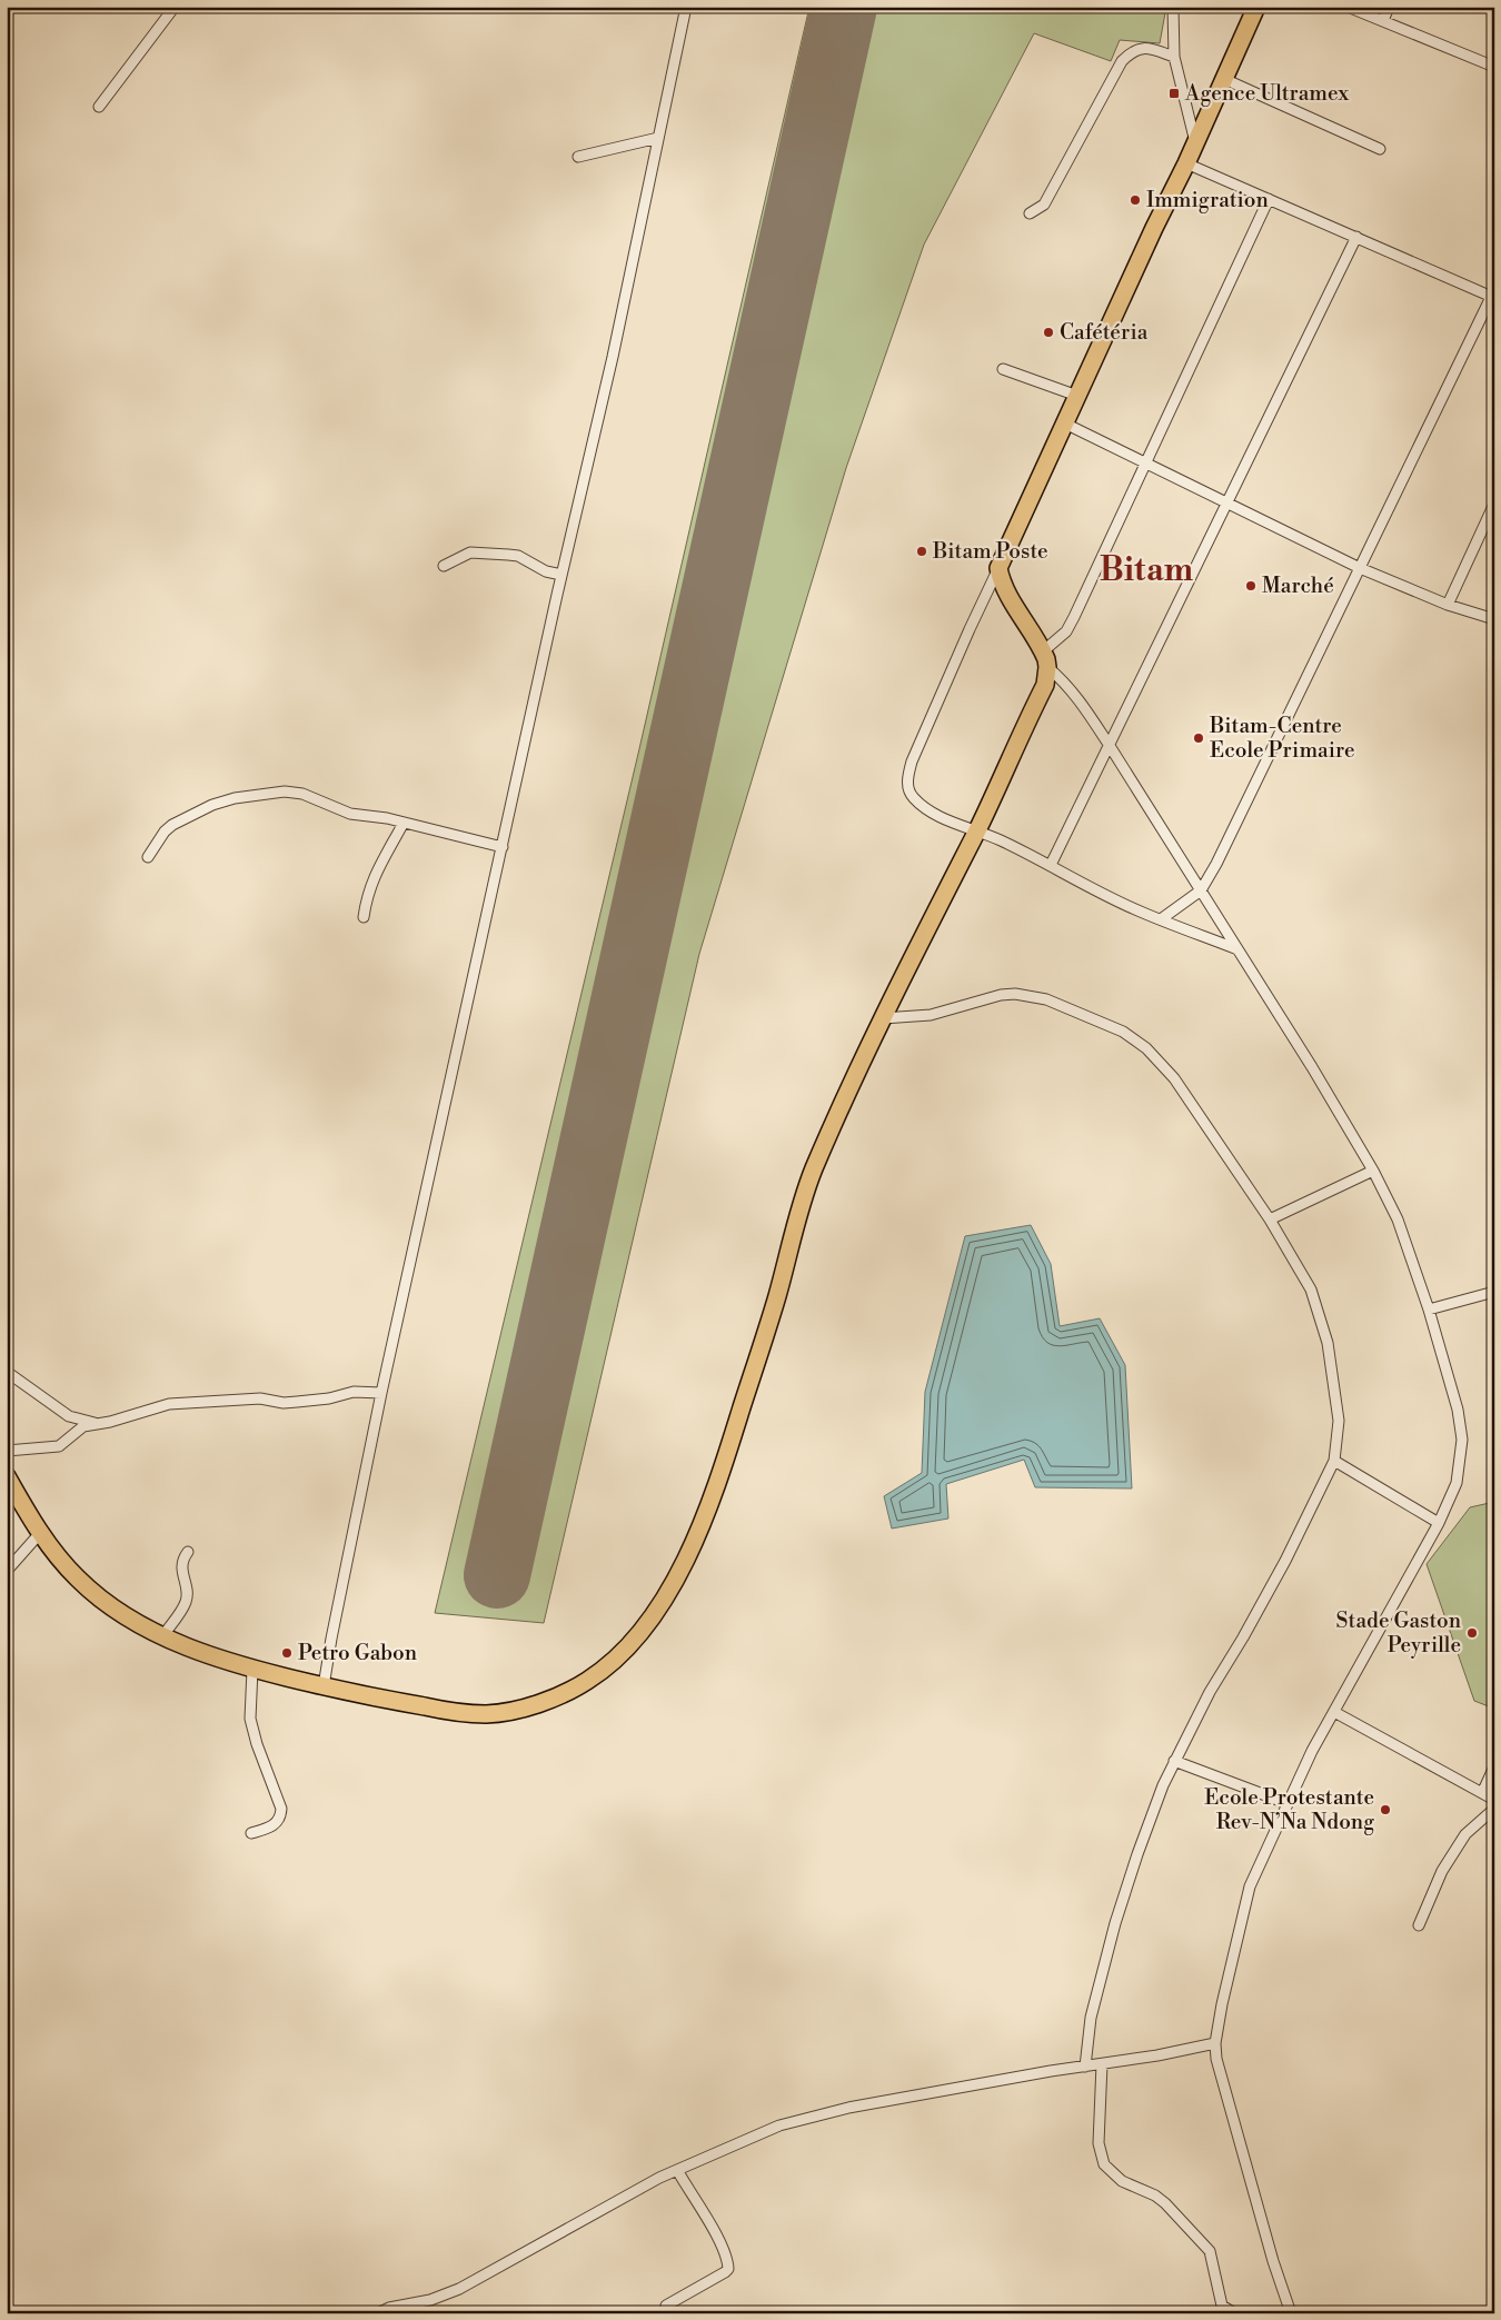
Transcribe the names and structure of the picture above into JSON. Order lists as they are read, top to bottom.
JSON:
{
  "districts": ["Bitam"],
  "places": {
    "transit": ["Agence Ultramex"],
    "other": [
      "Immigration",
      "Cafétéria",
      "Bitam Poste",
      "Marché",
      "Bitam-Centre Ecole Primaire",
      "Stade Gaston Peyrille",
      "Petro Gabon",
      "Ecole Protestante Rev-N’Na Ndong"
    ]
  }
}
